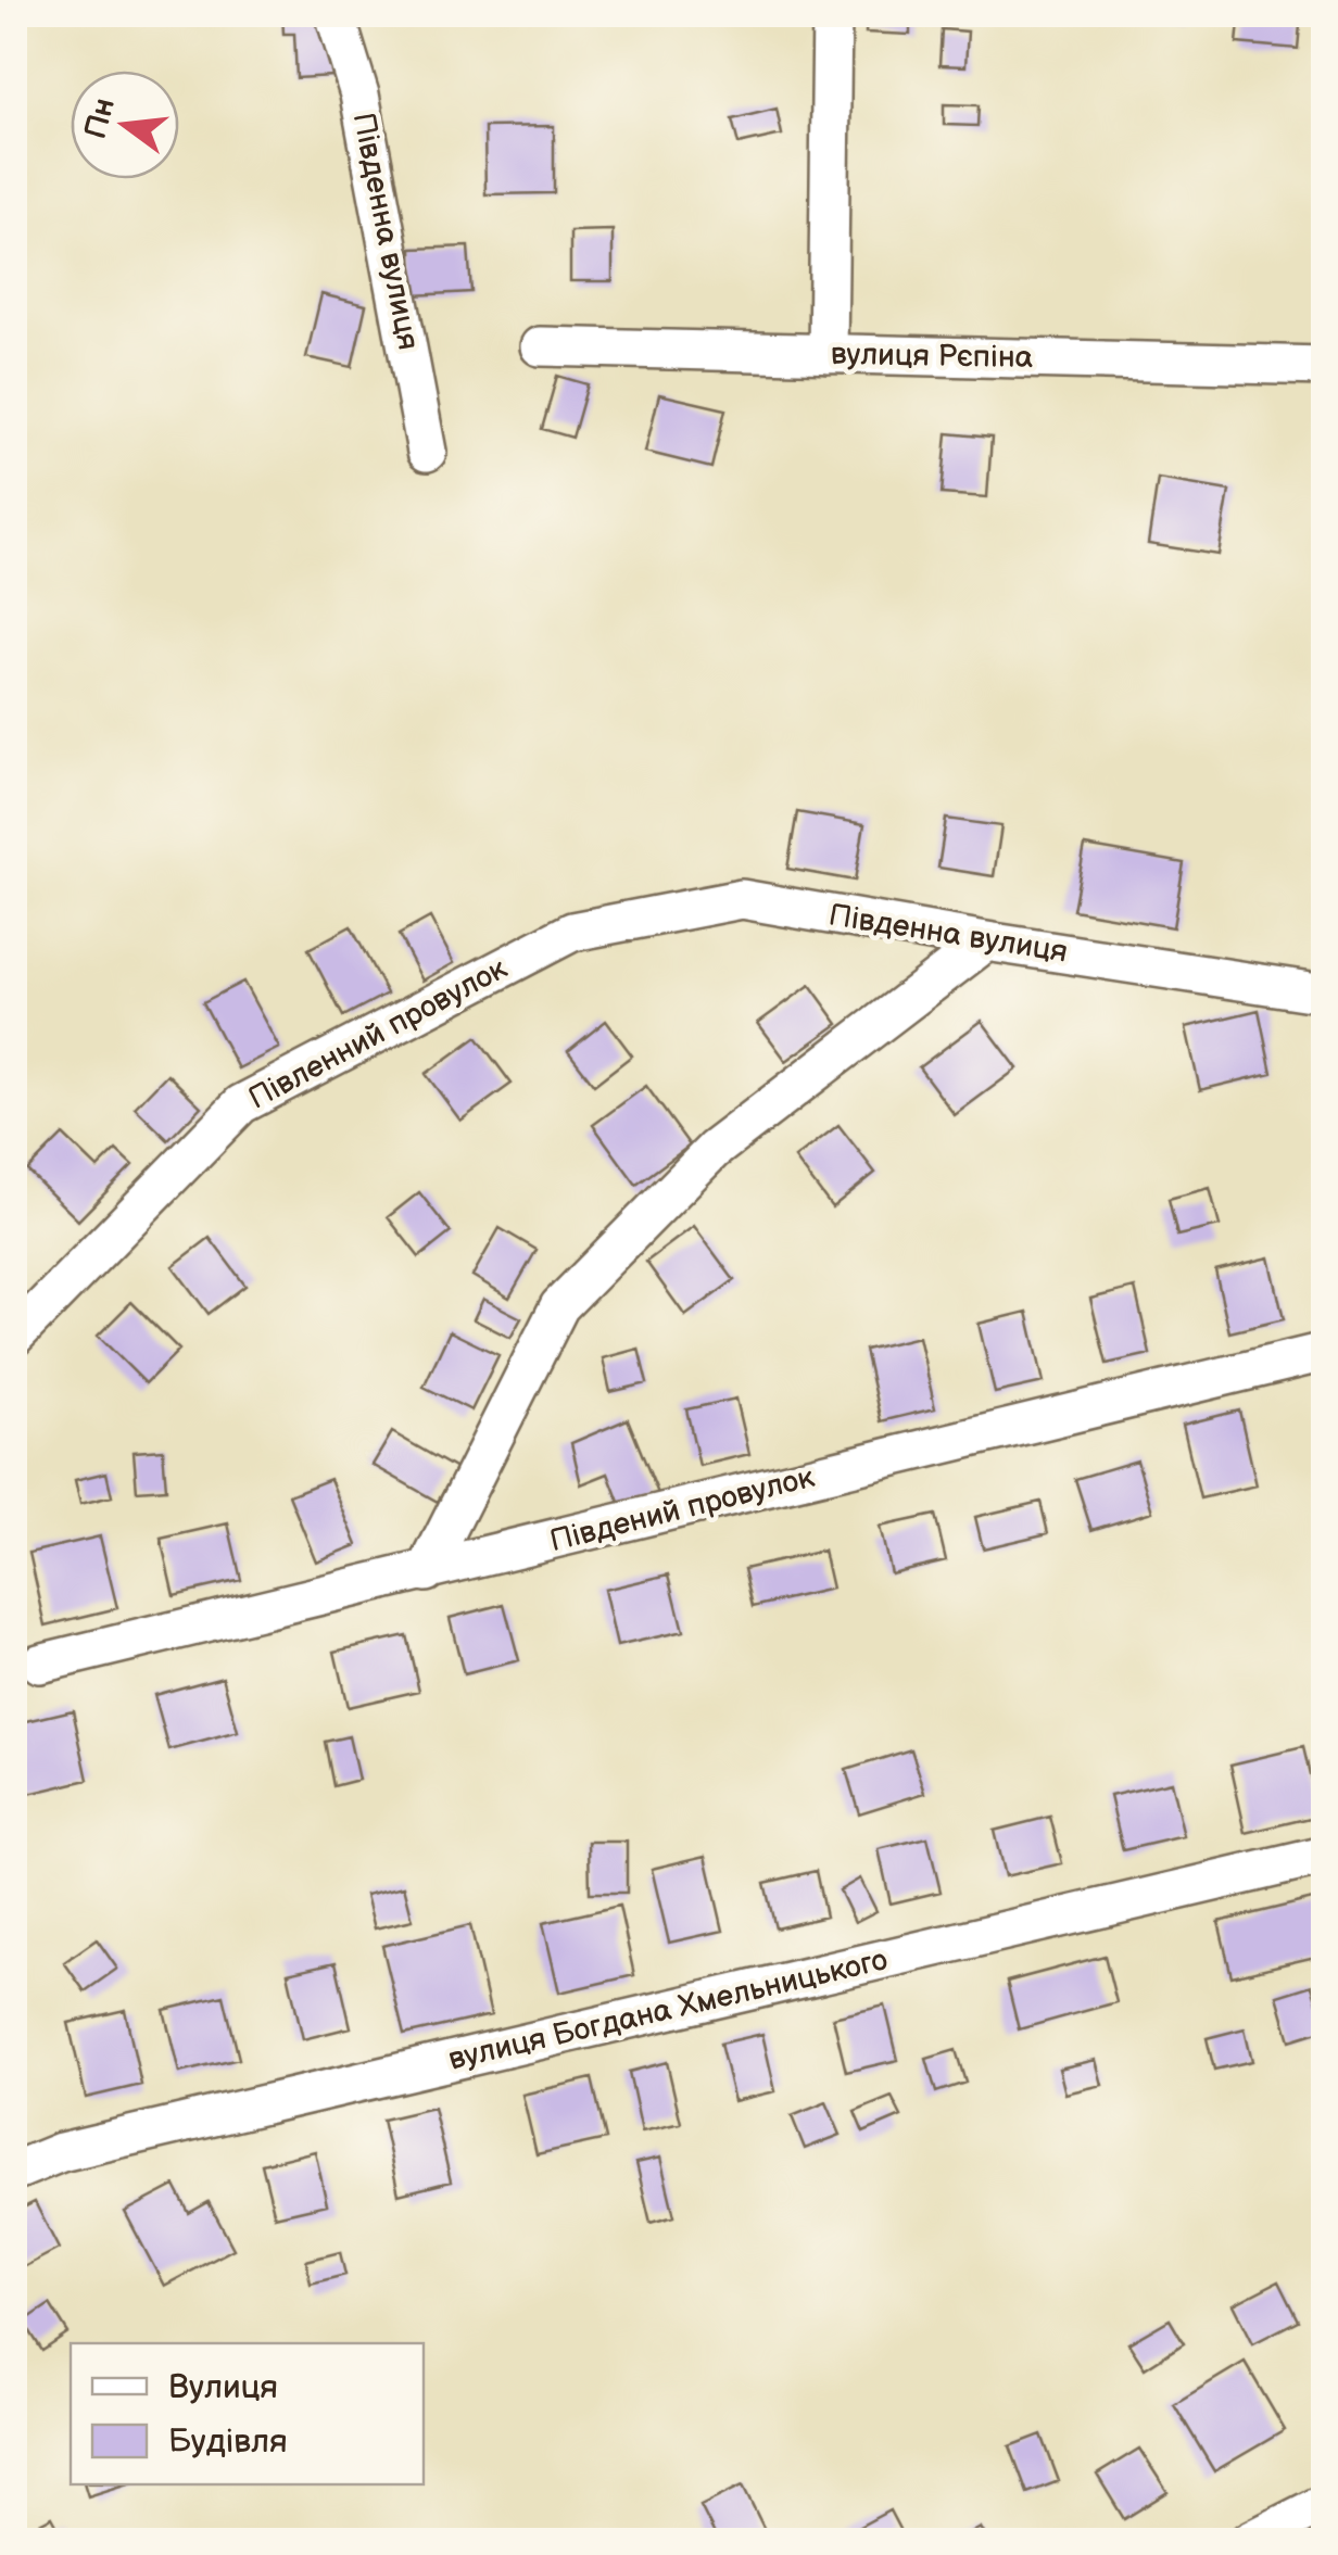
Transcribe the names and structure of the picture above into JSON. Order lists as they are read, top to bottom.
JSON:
{
  "streets": {
    "street": [
      "Південна вулиця",
      "вулиця Рєпіна",
      "Півленний провулок",
      "Південий провулок",
      "вулиця Богдана Хмельницького"
    ]
  },
  "crossings": [
    ["Південна вулиця", "Півленний провулок"]
  ],
  "legend": ["Вулиця", "Будівля"],
  "north": "left"
}
